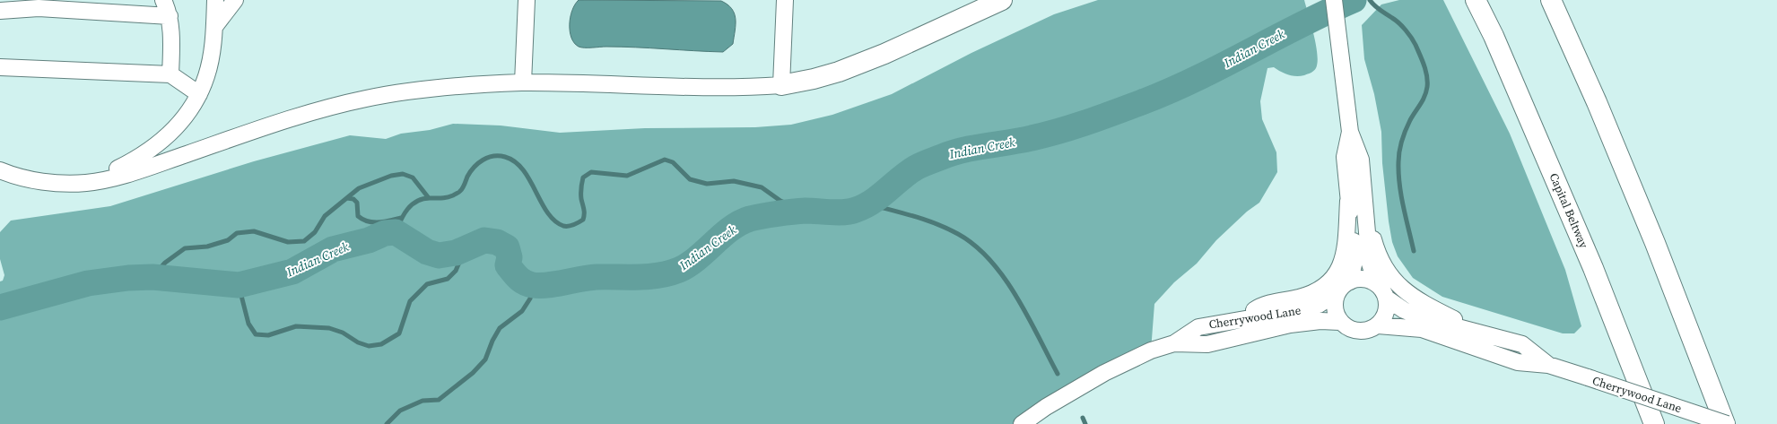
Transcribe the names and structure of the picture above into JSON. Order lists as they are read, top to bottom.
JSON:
{
  "streets": {
    "highway": ["Capital Beltway"],
    "street": ["Cherrywood Lane"]
  },
  "water": ["Indian Creek"]
}
